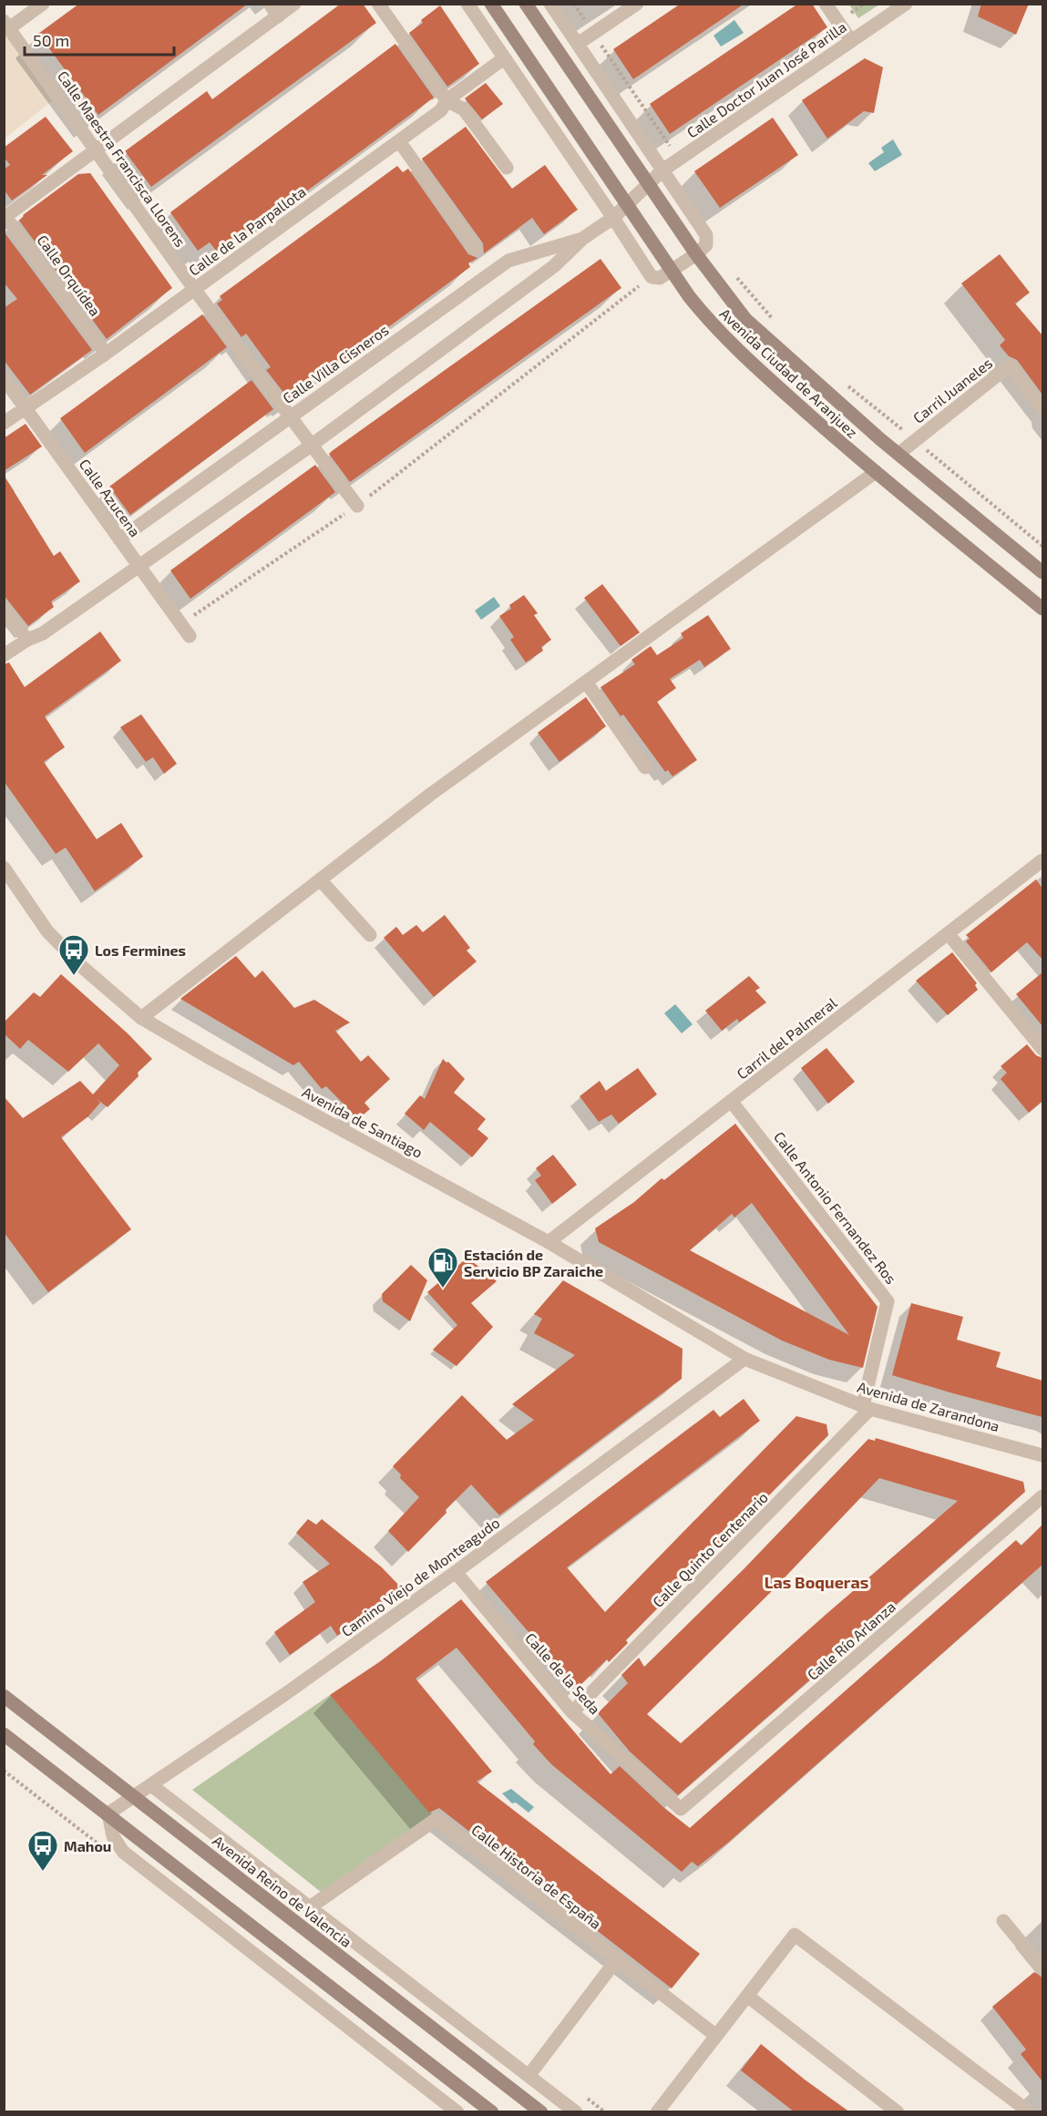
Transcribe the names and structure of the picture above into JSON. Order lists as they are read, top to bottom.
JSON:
{
  "streets": {
    "main road": ["Avenida Ciudad de Aranjuez", "Avenida Reino de Valencia"],
    "street": [
      "Calle Doctor Juan José Parilla",
      "Calle Maestra Francisca Llorens",
      "Calle de la Parpallota",
      "Calle Orquídea",
      "Calle Villa Cisneros",
      "Carril Juaneles",
      "Calle Azucena",
      "Carril del Palmeral",
      "Avenida de Santiago",
      "Calle Antonio Fernandez Ros",
      "Avenida de Zarandona",
      "Calle Quinto Centenario",
      "Camino Viejo de Monteagudo",
      "Calle Río Arlanza",
      "Calle de la Seda",
      "Calle Historia de España"
    ]
  },
  "crossings": [
    ["Calle Doctor Juan José Parilla", "Calle Villa Cisneros"],
    ["Calle Doctor Juan José Parilla", "Avenida Ciudad de Aranjuez"],
    ["Calle Maestra Francisca Llorens", "Calle de la Parpallota"],
    ["Calle Maestra Francisca Llorens", "Calle Villa Cisneros"],
    ["Calle de la Parpallota", "Calle Orquídea"],
    ["Calle de la Parpallota", "Calle Azucena"],
    ["Calle Villa Cisneros", "Avenida Ciudad de Aranjuez"],
    ["Calle Villa Cisneros", "Calle Azucena"],
    ["Avenida Ciudad de Aranjuez", "Carril Juaneles"],
    ["Carril del Palmeral", "Avenida de Santiago"],
    ["Carril del Palmeral", "Calle Antonio Fernandez Ros"],
    ["Avenida de Santiago", "Avenida de Zarandona"],
    ["Avenida de Santiago", "Camino Viejo de Monteagudo"],
    ["Calle Antonio Fernandez Ros", "Avenida de Zarandona"],
    ["Calle Antonio Fernandez Ros", "Calle Quinto Centenario"],
    ["Avenida de Zarandona", "Calle Quinto Centenario"],
    ["Avenida de Zarandona", "Camino Viejo de Monteagudo"],
    ["Calle Quinto Centenario", "Calle de la Seda"],
    ["Camino Viejo de Monteagudo", "Calle de la Seda"],
    ["Camino Viejo de Monteagudo", "Avenida Reino de Valencia"],
    ["Calle Río Arlanza", "Calle de la Seda"]
  ],
  "districts": ["Las Boqueras"],
  "places": {
    "bus stop": ["Los Fermines", "Mahou"],
    "fuel station": ["Estación de Servicio BP Zaraiche"]
  },
  "scale_bar": "50 m"
}
